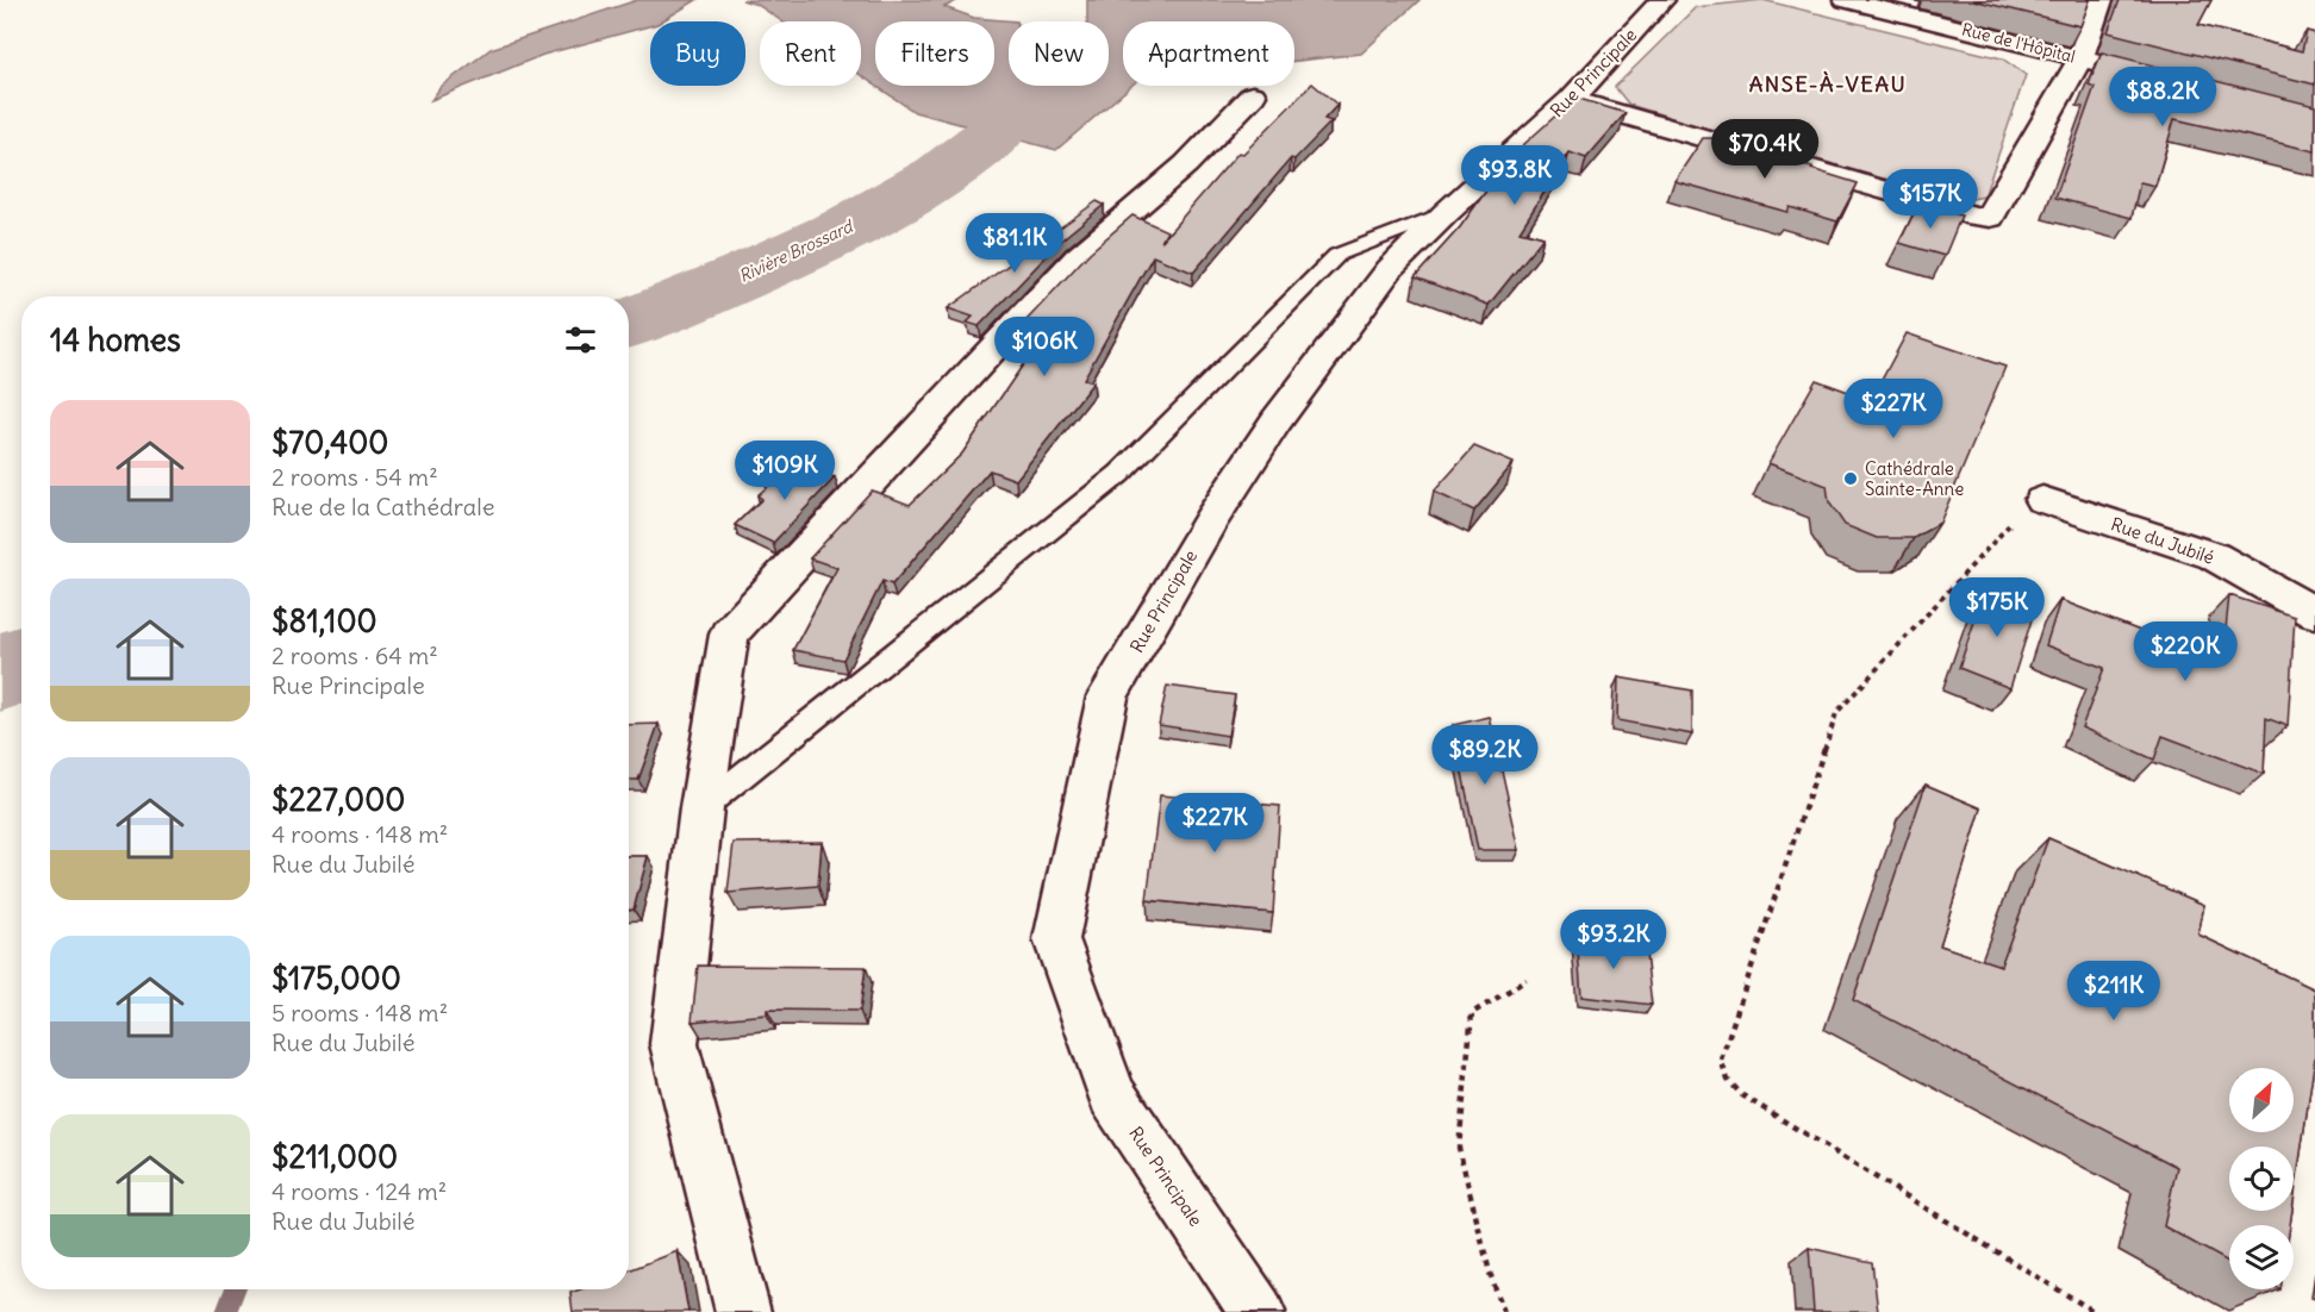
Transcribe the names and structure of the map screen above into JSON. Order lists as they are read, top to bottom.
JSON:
{
  "streets": {
    "street": ["Rue de l'Hôpital", "Rue Principale", "Rue du Jubilé"]
  },
  "districts": ["ANSE-À-VEAU"],
  "water": ["Rivière Brossard"],
  "places": ["Cathédrale Sainte-Anne"],
  "north": "top right",
  "page": {
    "chip": [
      "Buy",
      "Rent",
      "Filters",
      "New",
      "Apartment"
    ],
    "price": [
      "$88.2K",
      "$70.4K",
      "$93.8K",
      "$157K",
      "$81.1K",
      "$106K",
      "$227K",
      "$109K",
      "$175K",
      "$220K",
      "$89.2K",
      "$227K",
      "$93.2K",
      "$211K"
    ],
    "heading": "14 homes",
    "list": [
      {
        "name": "$70,400",
        "note": "2 rooms · 54 m² · Rue de la Cathédrale"
      },
      {
        "name": "$81,100",
        "note": "2 rooms · 64 m² · Rue Principale"
      },
      {
        "name": "$227,000",
        "note": "4 rooms · 148 m² · Rue du Jubilé"
      },
      {
        "name": "$175,000",
        "note": "5 rooms · 148 m² · Rue du Jubilé"
      },
      {
        "name": "$211,000",
        "note": "4 rooms · 124 m² · Rue du Jubilé"
      }
    ]
  }
}
